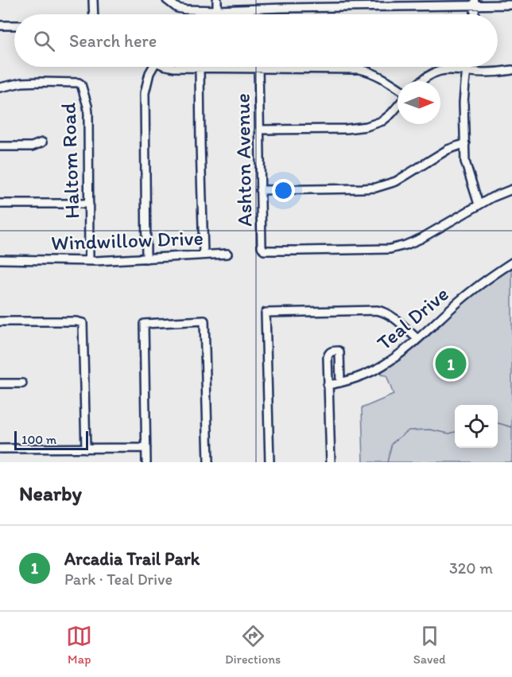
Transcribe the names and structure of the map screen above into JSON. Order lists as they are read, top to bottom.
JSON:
{
  "streets": {
    "street": [
      "Ashton Avenue",
      "Haltom Road",
      "Windwillow Drive",
      "Teal Drive"
    ]
  },
  "crossings": [
    ["Haltom Road", "Windwillow Drive"]
  ],
  "scale_bar": "100 m",
  "north": "right",
  "page": {
    "search": "Search here",
    "pins": "1",
    "scale": "100 m",
    "heading": "Nearby",
    "list": [
      {
        "mark": "1",
        "name": "Arcadia Trail Park",
        "note": "Park · Teal Drive",
        "value": "320 m"
      }
    ],
    "nav": ["Map", "Directions", "Saved"]
  }
}
